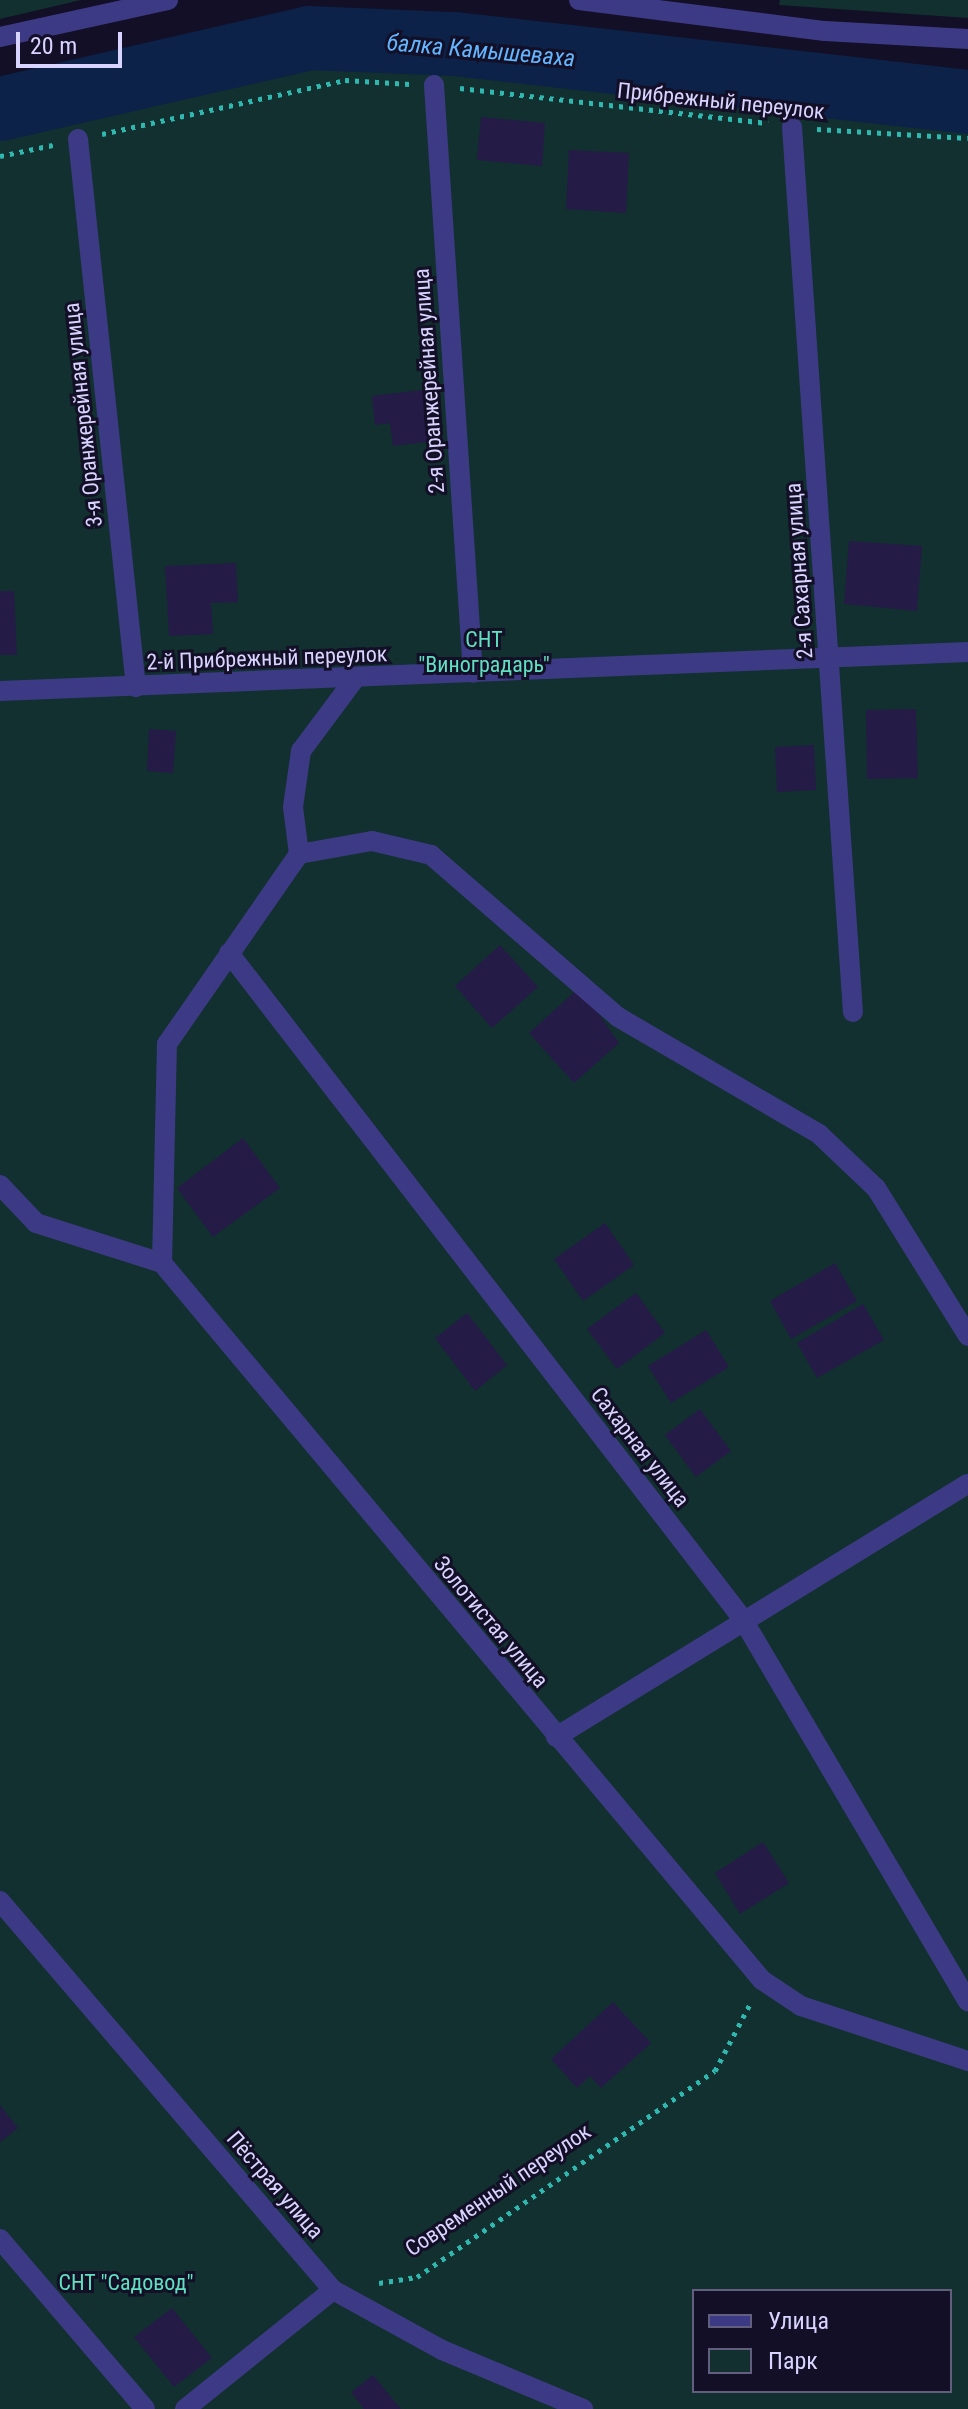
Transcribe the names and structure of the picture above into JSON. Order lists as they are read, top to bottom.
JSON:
{
  "streets": {
    "street": [
      "2-я Оранжерейная улица",
      "3-я Оранжерейная улица",
      "2-я Сахарная улица",
      "2-й Прибрежный переулок",
      "Сахарная улица",
      "Золотистая улица",
      "Пёстрая улица"
    ],
    "path": ["Прибрежный переулок", "Современный переулок"]
  },
  "crossings": [
    ["Прибрежный переулок", "2-я Оранжерейная улица"],
    ["Прибрежный переулок", "3-я Оранжерейная улица"],
    ["Прибрежный переулок", "2-я Сахарная улица"],
    ["2-я Оранжерейная улица", "2-й Прибрежный переулок"],
    ["3-я Оранжерейная улица", "2-й Прибрежный переулок"],
    ["2-я Сахарная улица", "2-й Прибрежный переулок"],
    ["Золотистая улица", "Современный переулок"],
    ["Пёстрая улица", "Современный переулок"]
  ],
  "water": ["балка Камышеваха"],
  "parks": ["СНТ \"Виноградарь\"", "СНТ \"Садовод\""],
  "legend": ["Улица", "Парк"],
  "scale_bar": "20 m"
}
